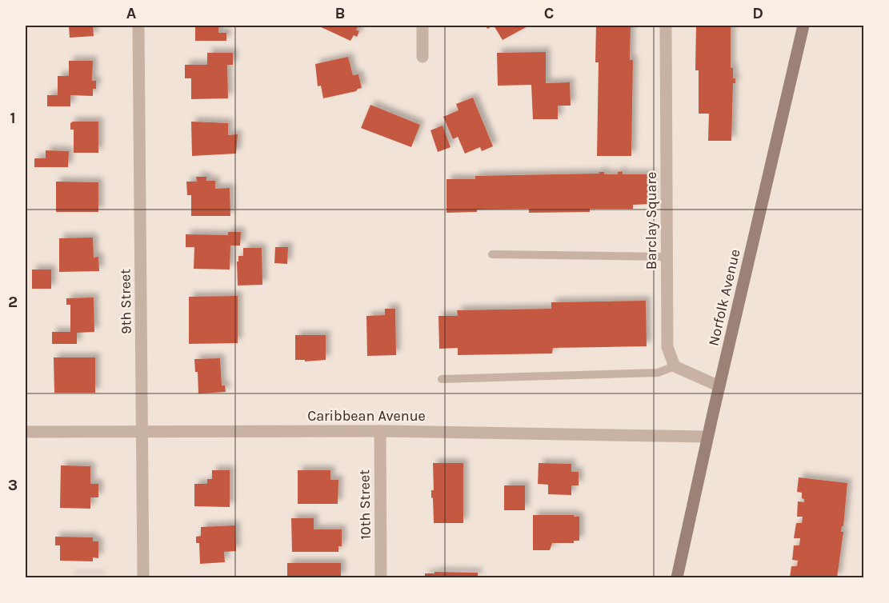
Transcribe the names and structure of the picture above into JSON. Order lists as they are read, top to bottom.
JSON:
{
  "streets": {
    "main road": ["Norfolk Avenue"],
    "street": [
      "Barclay Square",
      "9th Street",
      "Caribbean Avenue",
      "10th Street"
    ]
  },
  "crossings": [
    ["Norfolk Avenue", "Caribbean Avenue"],
    ["9th Street", "Caribbean Avenue"],
    ["Caribbean Avenue", "10th Street"]
  ],
  "grid": {
    "columns": [
      "A",
      "B",
      "C",
      "D"
    ],
    "rows": ["1", "2", "3"]
  }
}
